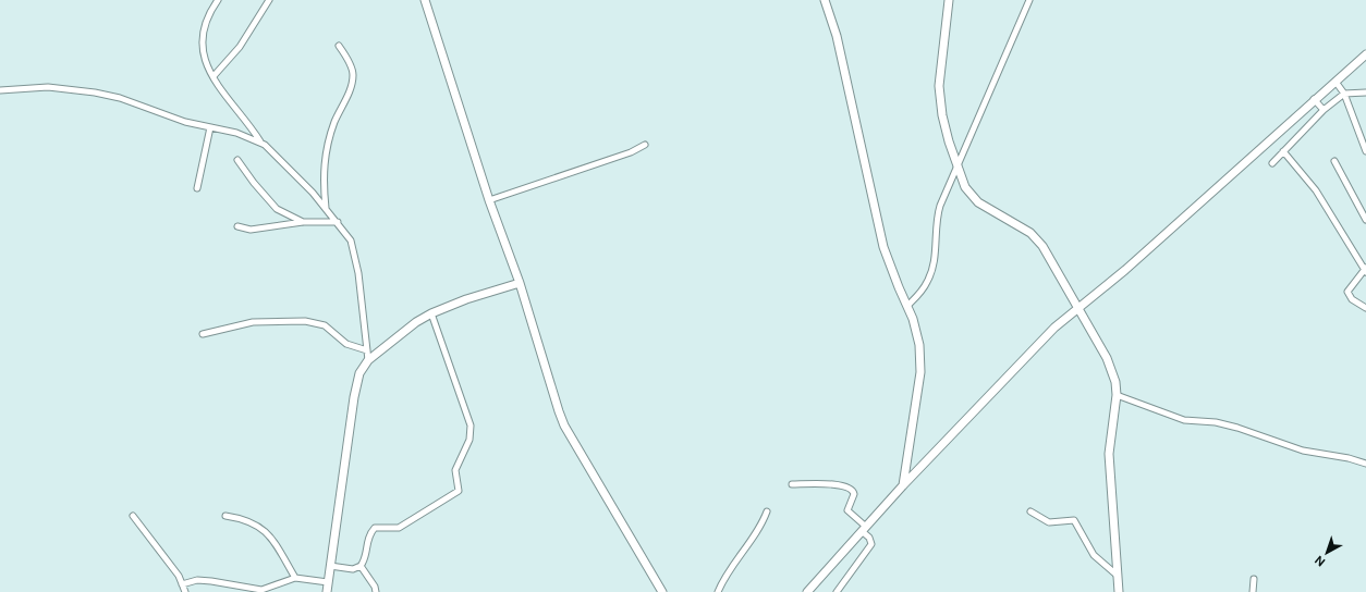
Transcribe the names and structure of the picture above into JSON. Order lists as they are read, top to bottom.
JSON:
{
  "north": "bottom left"
}
